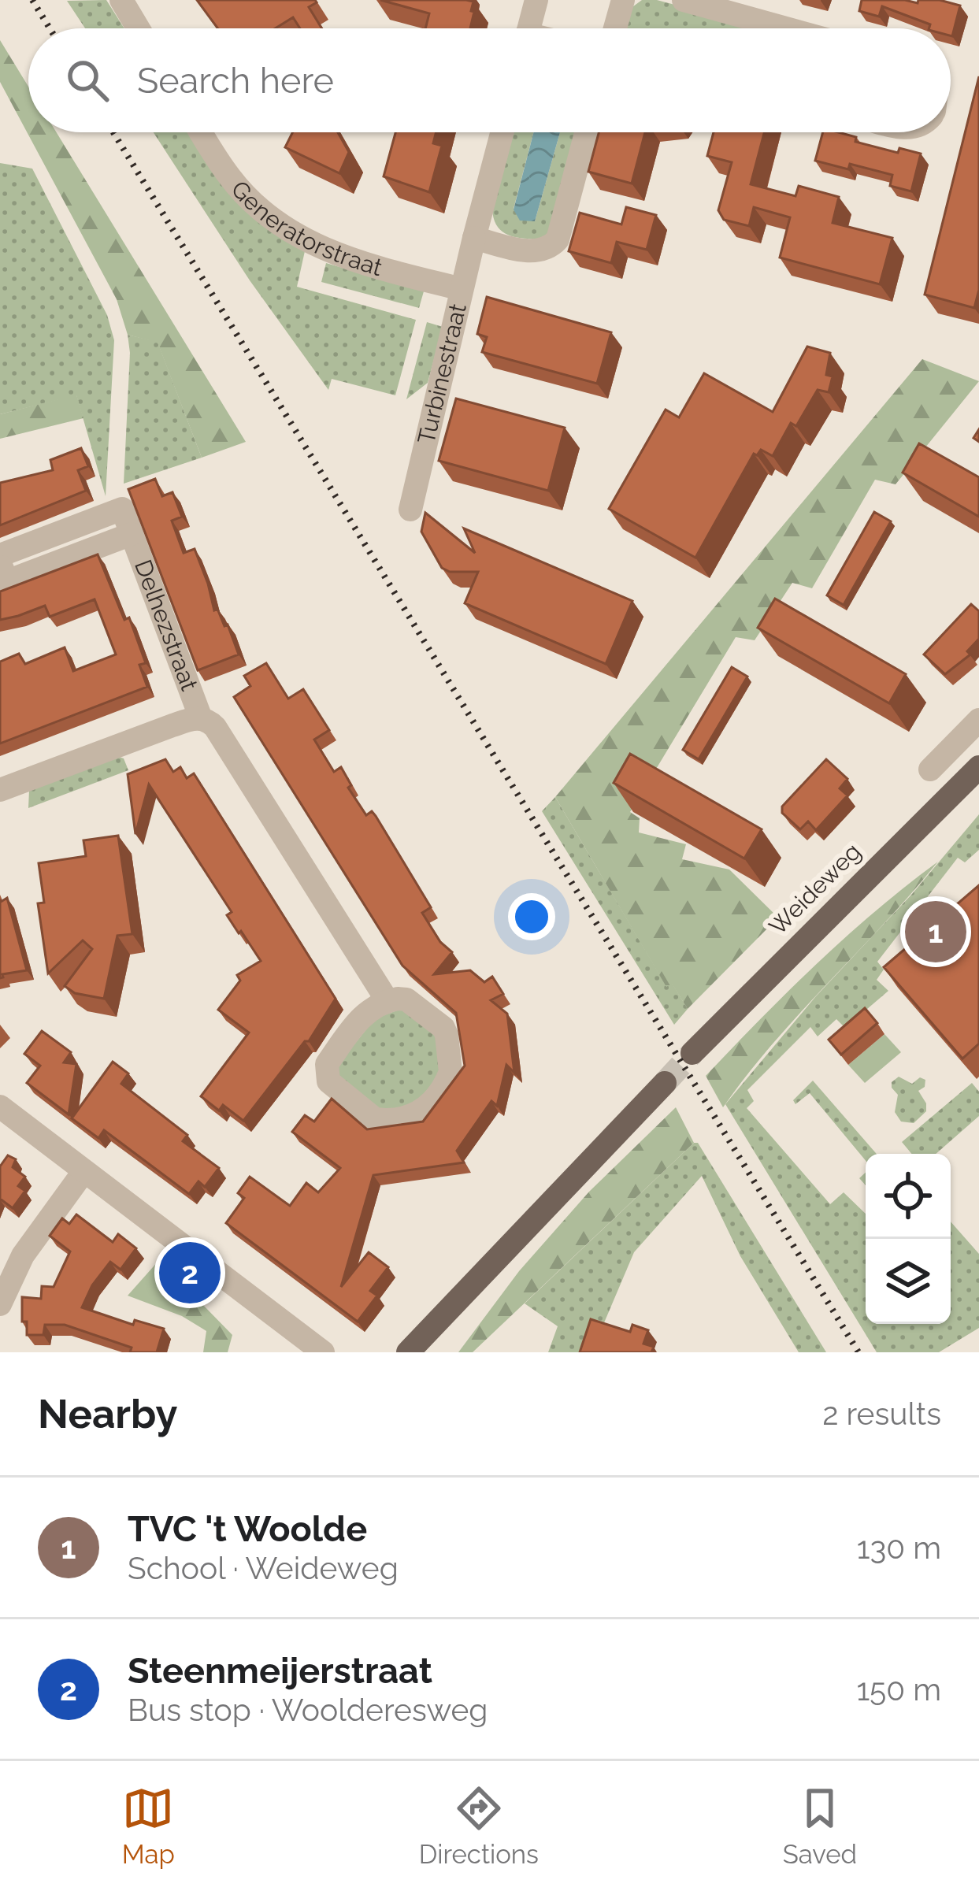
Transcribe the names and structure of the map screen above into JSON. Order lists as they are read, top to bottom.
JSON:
{
  "streets": {
    "main road": ["Weideweg"],
    "street": ["Generatorstraat", "Turbinestraat", "Delhezstraat"]
  },
  "crossings": [
    ["Generatorstraat", "Turbinestraat"]
  ],
  "page": {
    "search": "Search here",
    "pins": ["1", "2"],
    "heading": ["Nearby", "2 results"],
    "list": [
      {
        "mark": "1",
        "name": "TVC 't Woolde",
        "note": "School · Weideweg",
        "value": "130 m"
      },
      {
        "mark": "2",
        "name": "Steenmeijerstraat",
        "note": "Bus stop · Woolderesweg",
        "value": "150 m"
      }
    ],
    "nav": ["Map", "Directions", "Saved"]
  }
}
